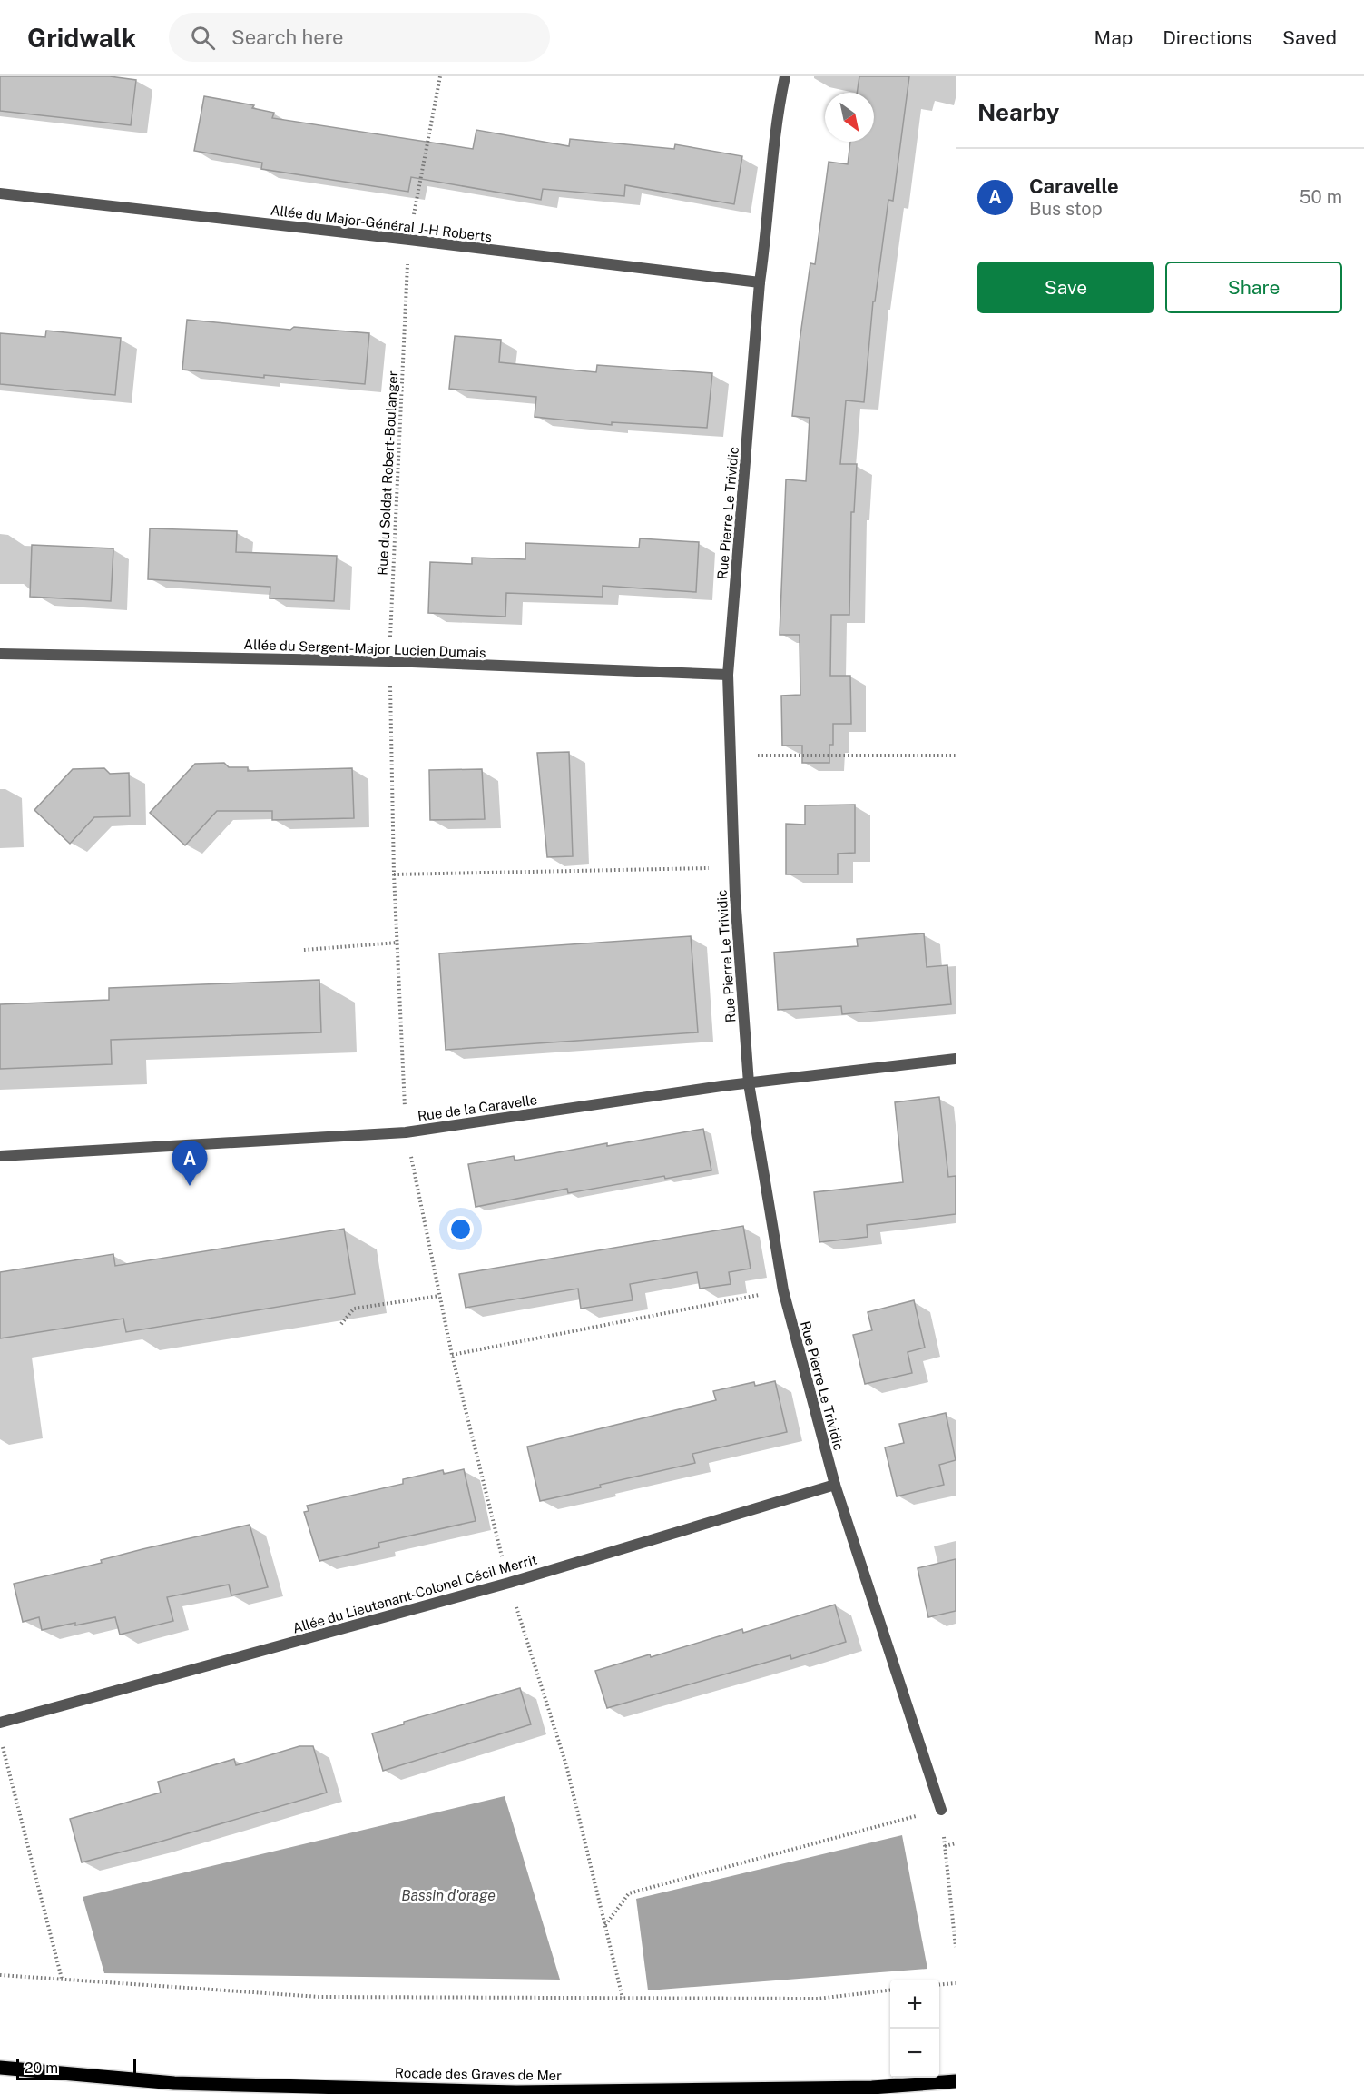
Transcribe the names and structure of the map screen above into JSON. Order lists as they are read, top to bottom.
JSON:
{
  "streets": {
    "main road": ["Rocade des Graves de Mer"],
    "street": [
      "Allée du Major-Général J-H Roberts",
      "Rue Pierre Le Trividic",
      "Allée du Sergent-Major Lucien Dumais",
      "Rue de la Caravelle",
      "Allée du Lieutenant-Colonel Cécil Merrit"
    ],
    "path": ["Rue du Soldat Robert-Boulanger"]
  },
  "crossings": [
    ["Allée du Major-Général J-H Roberts", "Rue du Soldat Robert-Boulanger"],
    ["Allée du Major-Général J-H Roberts", "Rue Pierre Le Trividic"],
    ["Rue du Soldat Robert-Boulanger", "Rue Pierre Le Trividic"],
    ["Rue du Soldat Robert-Boulanger", "Allée du Sergent-Major Lucien Dumais"],
    ["Rue Pierre Le Trividic", "Allée du Sergent-Major Lucien Dumais"],
    ["Rue Pierre Le Trividic", "Rue de la Caravelle"],
    ["Rue Pierre Le Trividic", "Allée du Lieutenant-Colonel Cécil Merrit"]
  ],
  "water": ["Bassin d'orage"],
  "scale_bar": "20 m",
  "north": "bottom right",
  "page": {
    "header": "Gridwalk",
    "search": "Search here",
    "nav": ["Map", "Directions", "Saved"],
    "heading": "Nearby",
    "list": [
      {
        "mark": "A",
        "name": "Caravelle",
        "note": "Bus stop",
        "value": "50 m"
      }
    ],
    "buttons": ["Save", "Share"],
    "pins": "A",
    "map_buttons": ["+", "−"],
    "scale": "20 m"
  }
}
